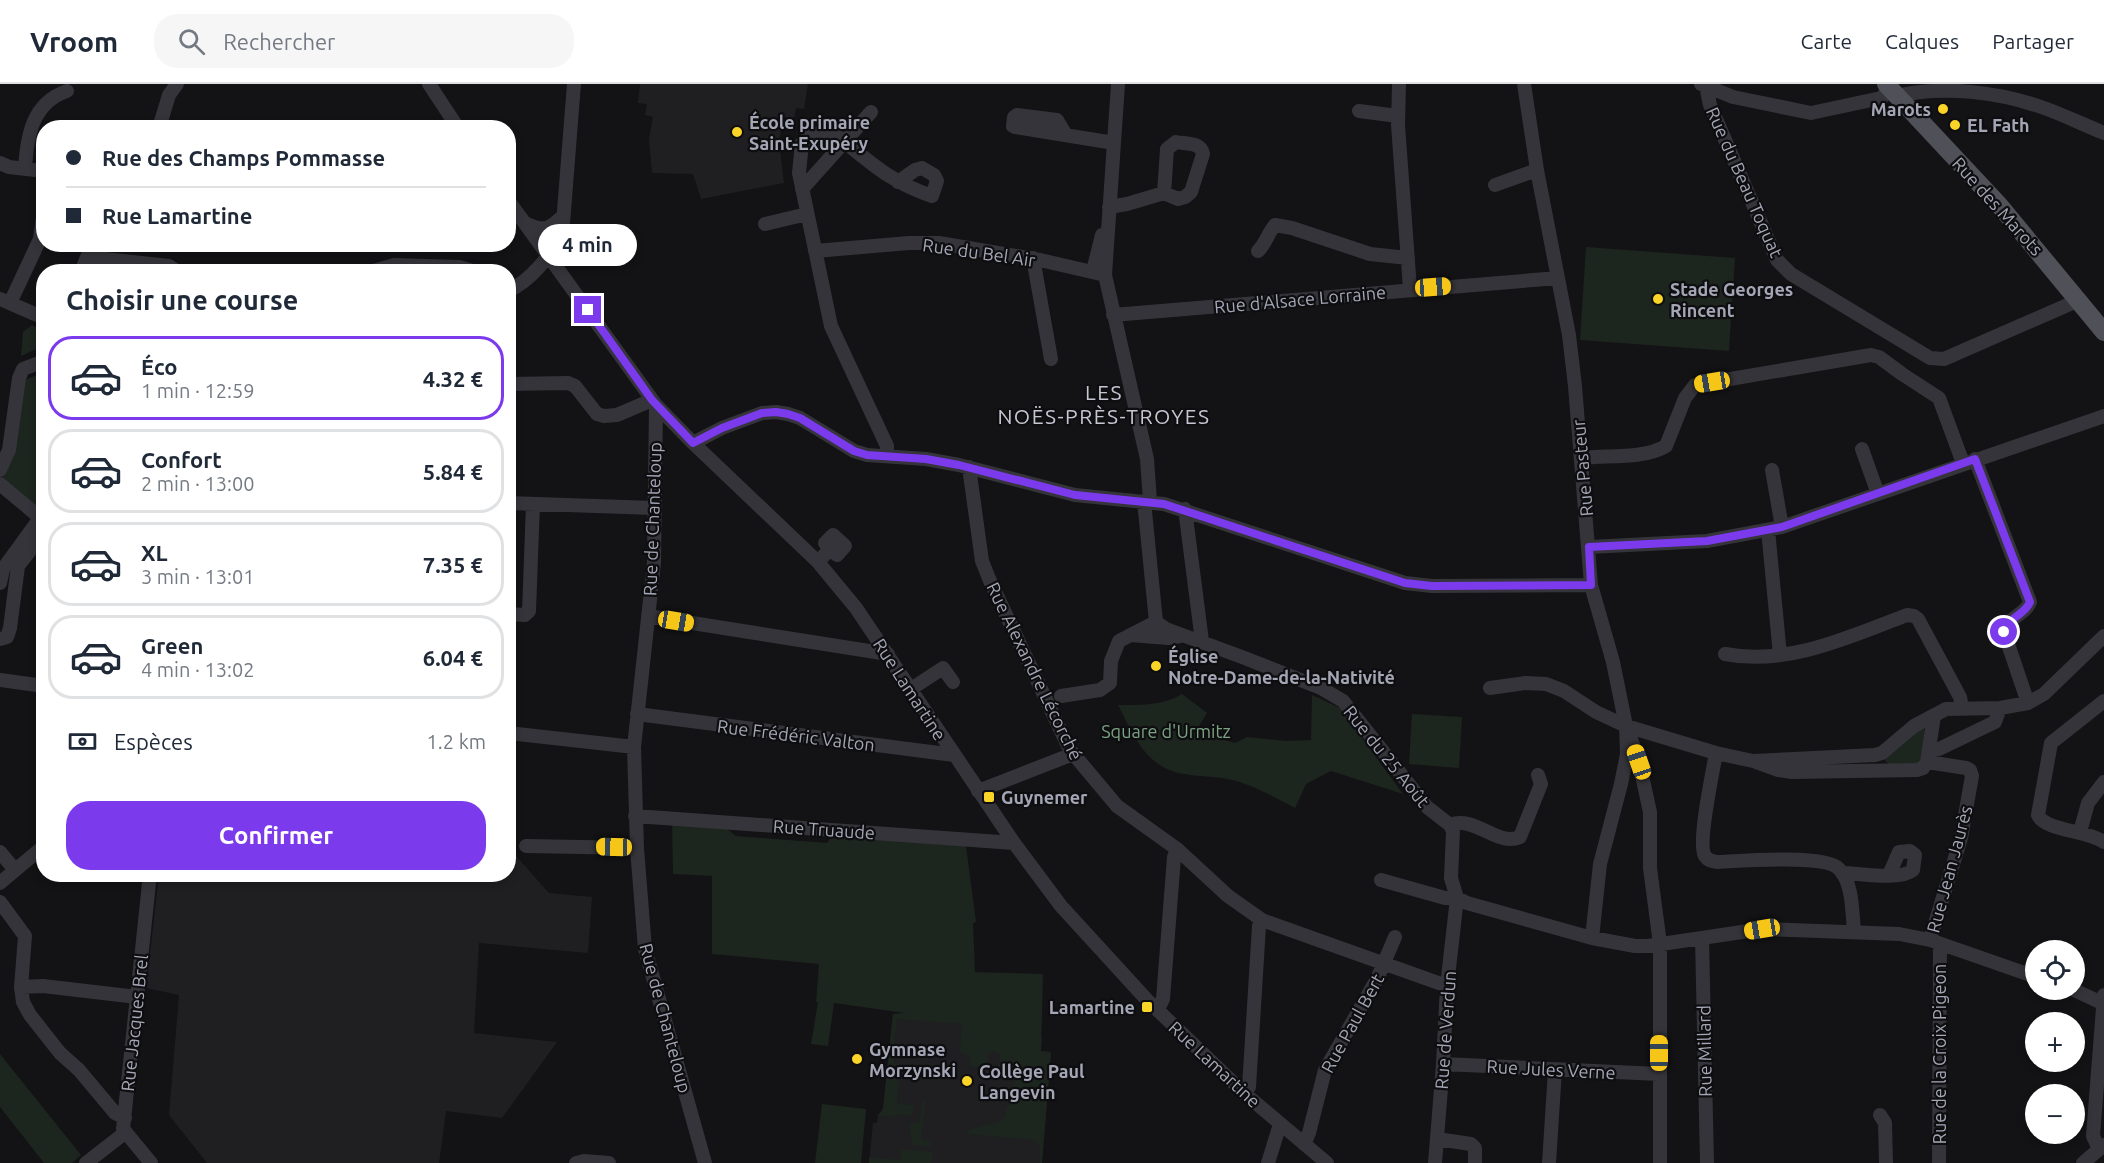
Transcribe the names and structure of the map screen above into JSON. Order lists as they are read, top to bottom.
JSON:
{
  "streets": {
    "main road": ["Rue des Marots"],
    "street": [
      "Rue du Beau Toquat",
      "Rue du Bel Air",
      "Rue d'Alsace Lorraine",
      "Rue Pasteur",
      "Rue de Chanteloup",
      "Rue Alexandre Lécorché",
      "Rue Lamartine",
      "Rue Frédéric Valton",
      "Rue du 25 Août",
      "Rue Truaude",
      "Rue Jean Jaurès",
      "Rue Jacques Brel",
      "Rue Paul Bert",
      "Rue de Verdun",
      "Rue Millard",
      "Rue de la Croix Pigeon",
      "Rue Jules Verne"
    ]
  },
  "crossings": [
    ["Rue du Beau Toquat", "Rue des Marots"],
    ["Rue d'Alsace Lorraine", "Rue Pasteur"],
    ["Rue de Chanteloup", "Rue Lamartine"],
    ["Rue de Chanteloup", "Rue Frédéric Valton"],
    ["Rue de Chanteloup", "Rue Truaude"],
    ["Rue Alexandre Lécorché", "Rue Paul Bert"],
    ["Rue Alexandre Lécorché", "Rue de Verdun"],
    ["Rue Lamartine", "Rue Frédéric Valton"],
    ["Rue Lamartine", "Rue Truaude"],
    ["Rue Lamartine", "Rue Paul Bert"],
    ["Rue Jean Jaurès", "Rue de la Croix Pigeon"],
    ["Rue de Verdun", "Rue Jules Verne"]
  ],
  "districts": ["LES NOËS-PRÈS-TROYES"],
  "parks": ["Square d'Urmitz"],
  "places": {
    "other": [
      "Marots",
      "EL Fath",
      "École primaire Saint-Exupéry",
      "Stade Georges Rincent",
      "Église Notre-Dame-de-la-Nativité",
      "Gymnase Morzynski",
      "Collège Paul Langevin"
    ],
    "transit": ["Guynemer", "Lamartine"]
  },
  "page": {
    "header": "Vroom",
    "search": "Rechercher",
    "nav": ["Carte", "Calques", "Partager"],
    "banner": ["Rue des Champs Pommasse", "Rue Lamartine"],
    "bubble": "4 min",
    "heading": "Choisir une course",
    "list": [
      {
        "name": "Éco",
        "note": "1 min · 12:59",
        "value": "4.32 €"
      },
      {
        "name": "Confort",
        "note": "2 min · 13:00",
        "value": "5.84 €"
      },
      {
        "name": "XL",
        "note": "3 min · 13:01",
        "value": "7.35 €"
      },
      {
        "name": "Green",
        "note": "4 min · 13:02",
        "value": "6.04 €"
      }
    ],
    "pay": ["Espèces", "1.2 km"],
    "buttons": "Confirmer",
    "map_buttons": ["+", "−"]
  }
}
